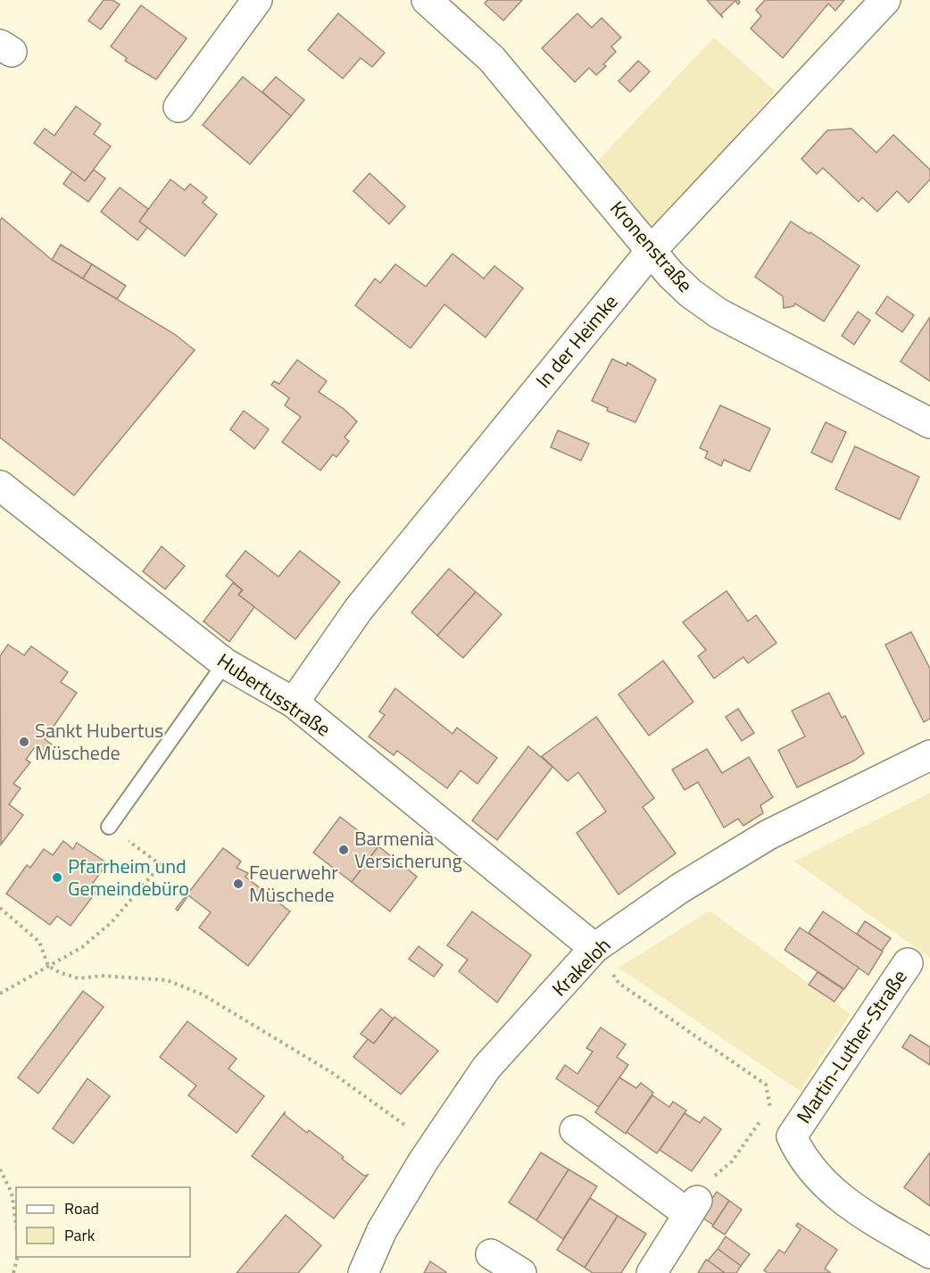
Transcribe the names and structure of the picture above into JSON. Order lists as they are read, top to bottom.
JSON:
{
  "streets": {
    "street": [
      "Kronenstraße",
      "In der Heimke",
      "Hubertusstraße",
      "Krakeloh",
      "Martin-Luther-Straße"
    ]
  },
  "crossings": [
    ["Kronenstraße", "In der Heimke"],
    ["In der Heimke", "Hubertusstraße"],
    ["Hubertusstraße", "Krakeloh"]
  ],
  "places": [
    "Sankt Hubertus Müschede",
    "Barmenia Versicherung",
    "Pfarrheim und Gemeindebüro",
    "Feuerwehr Müschede"
  ],
  "legend": ["Road", "Park"]
}
